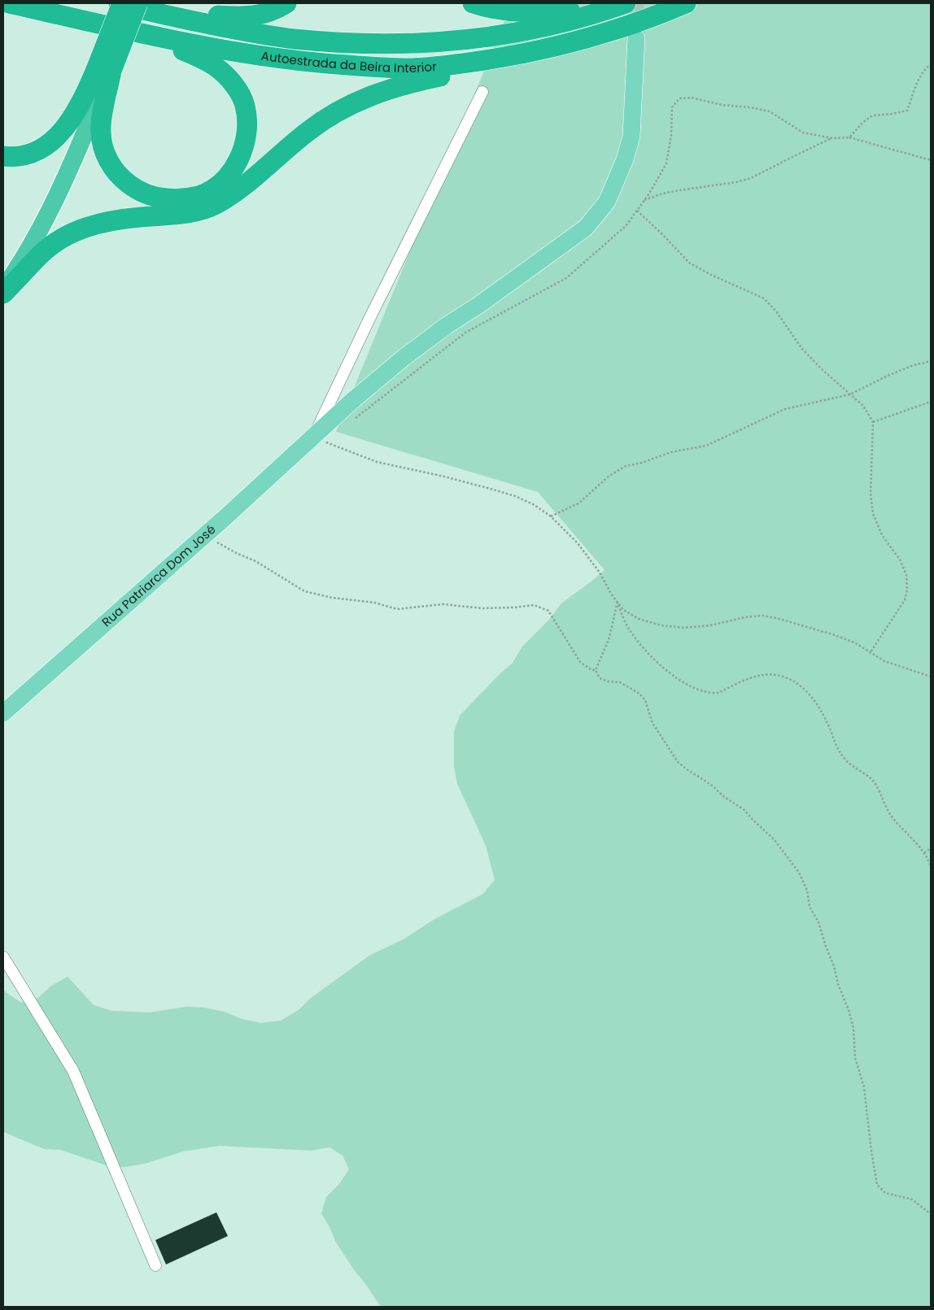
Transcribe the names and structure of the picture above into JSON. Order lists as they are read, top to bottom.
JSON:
{
  "streets": {
    "highway": ["Autoestrada da Beira Interior"],
    "main road": ["Rua Patriarca Dom José"]
  }
}
